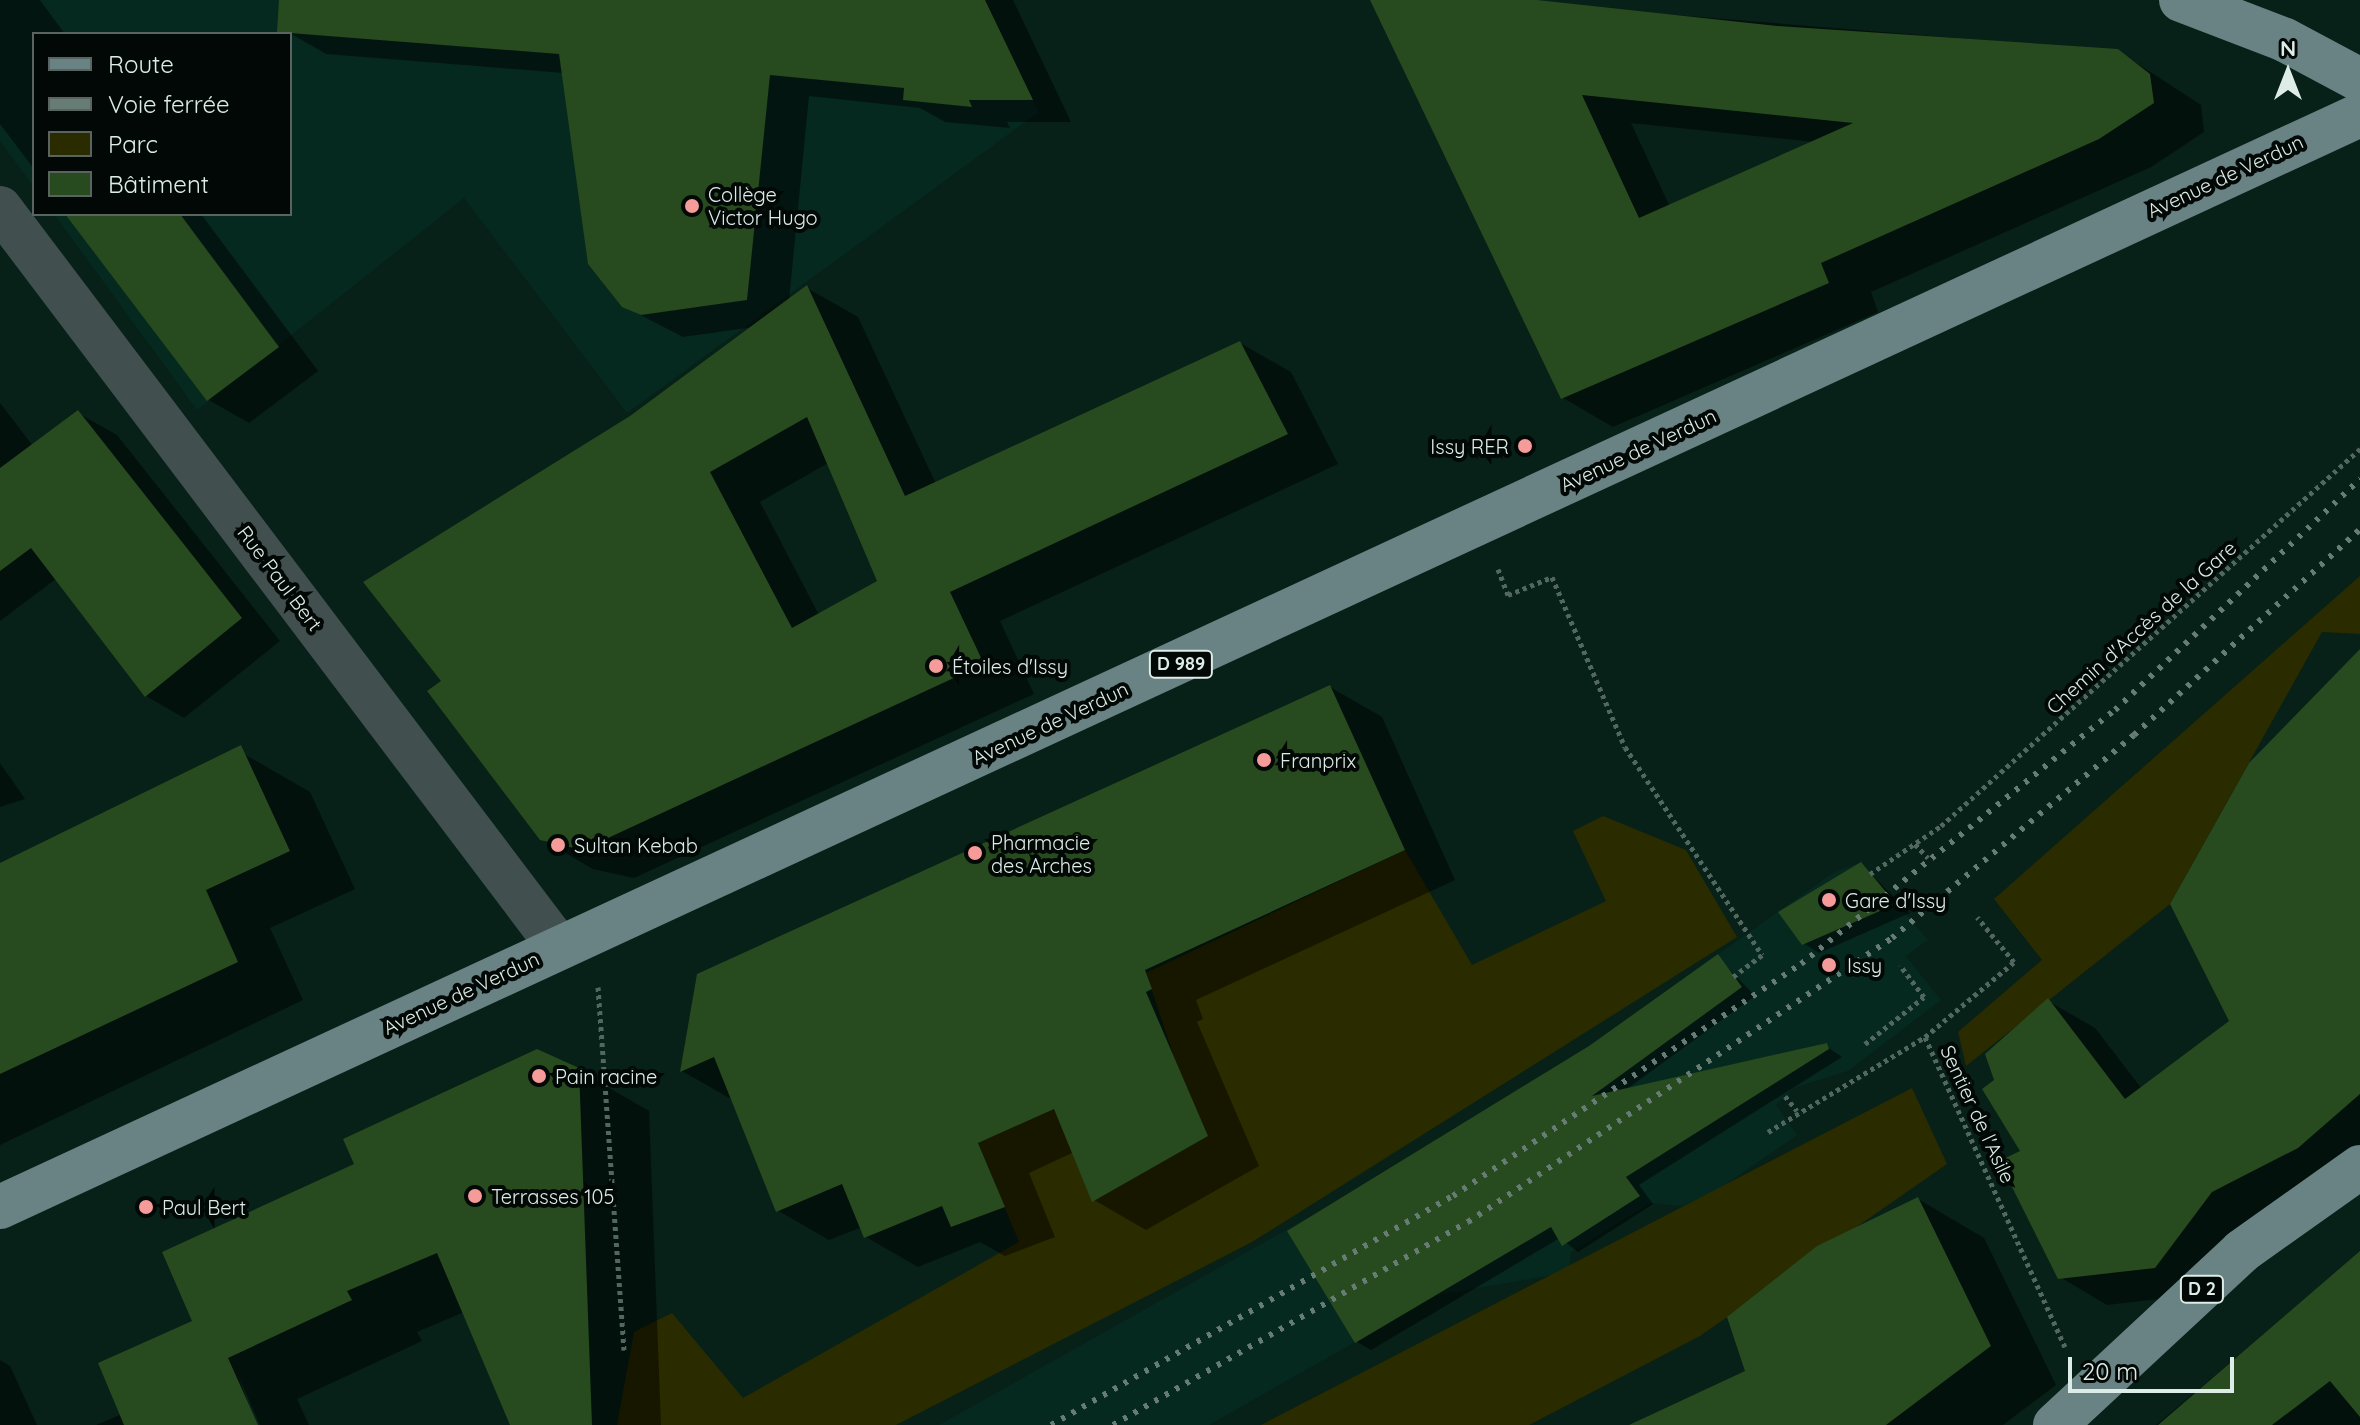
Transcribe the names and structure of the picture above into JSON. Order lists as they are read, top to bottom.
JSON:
{
  "streets": {
    "main road": ["Avenue de Verdun", "D 989", "D 2"],
    "street": ["Rue Paul Bert"],
    "path": ["Chemin d'Accès de la Gare", "Sentier de l'Asile"]
  },
  "crossings": [
    ["Avenue de Verdun", "Rue Paul Bert"]
  ],
  "places": [
    "Collège Victor Hugo",
    "Issy RER",
    "Étoiles d'Issy",
    "Franprix",
    "Sultan Kebab",
    "Pharmacie des Arches",
    "Gare d'Issy",
    "Issy",
    "Pain racine",
    "Terrasses 105",
    "Paul Bert"
  ],
  "legend": [
    "Route",
    "Voie ferrée",
    "Parc",
    "Bâtiment"
  ],
  "scale_bar": "20 m",
  "north": "top"
}
